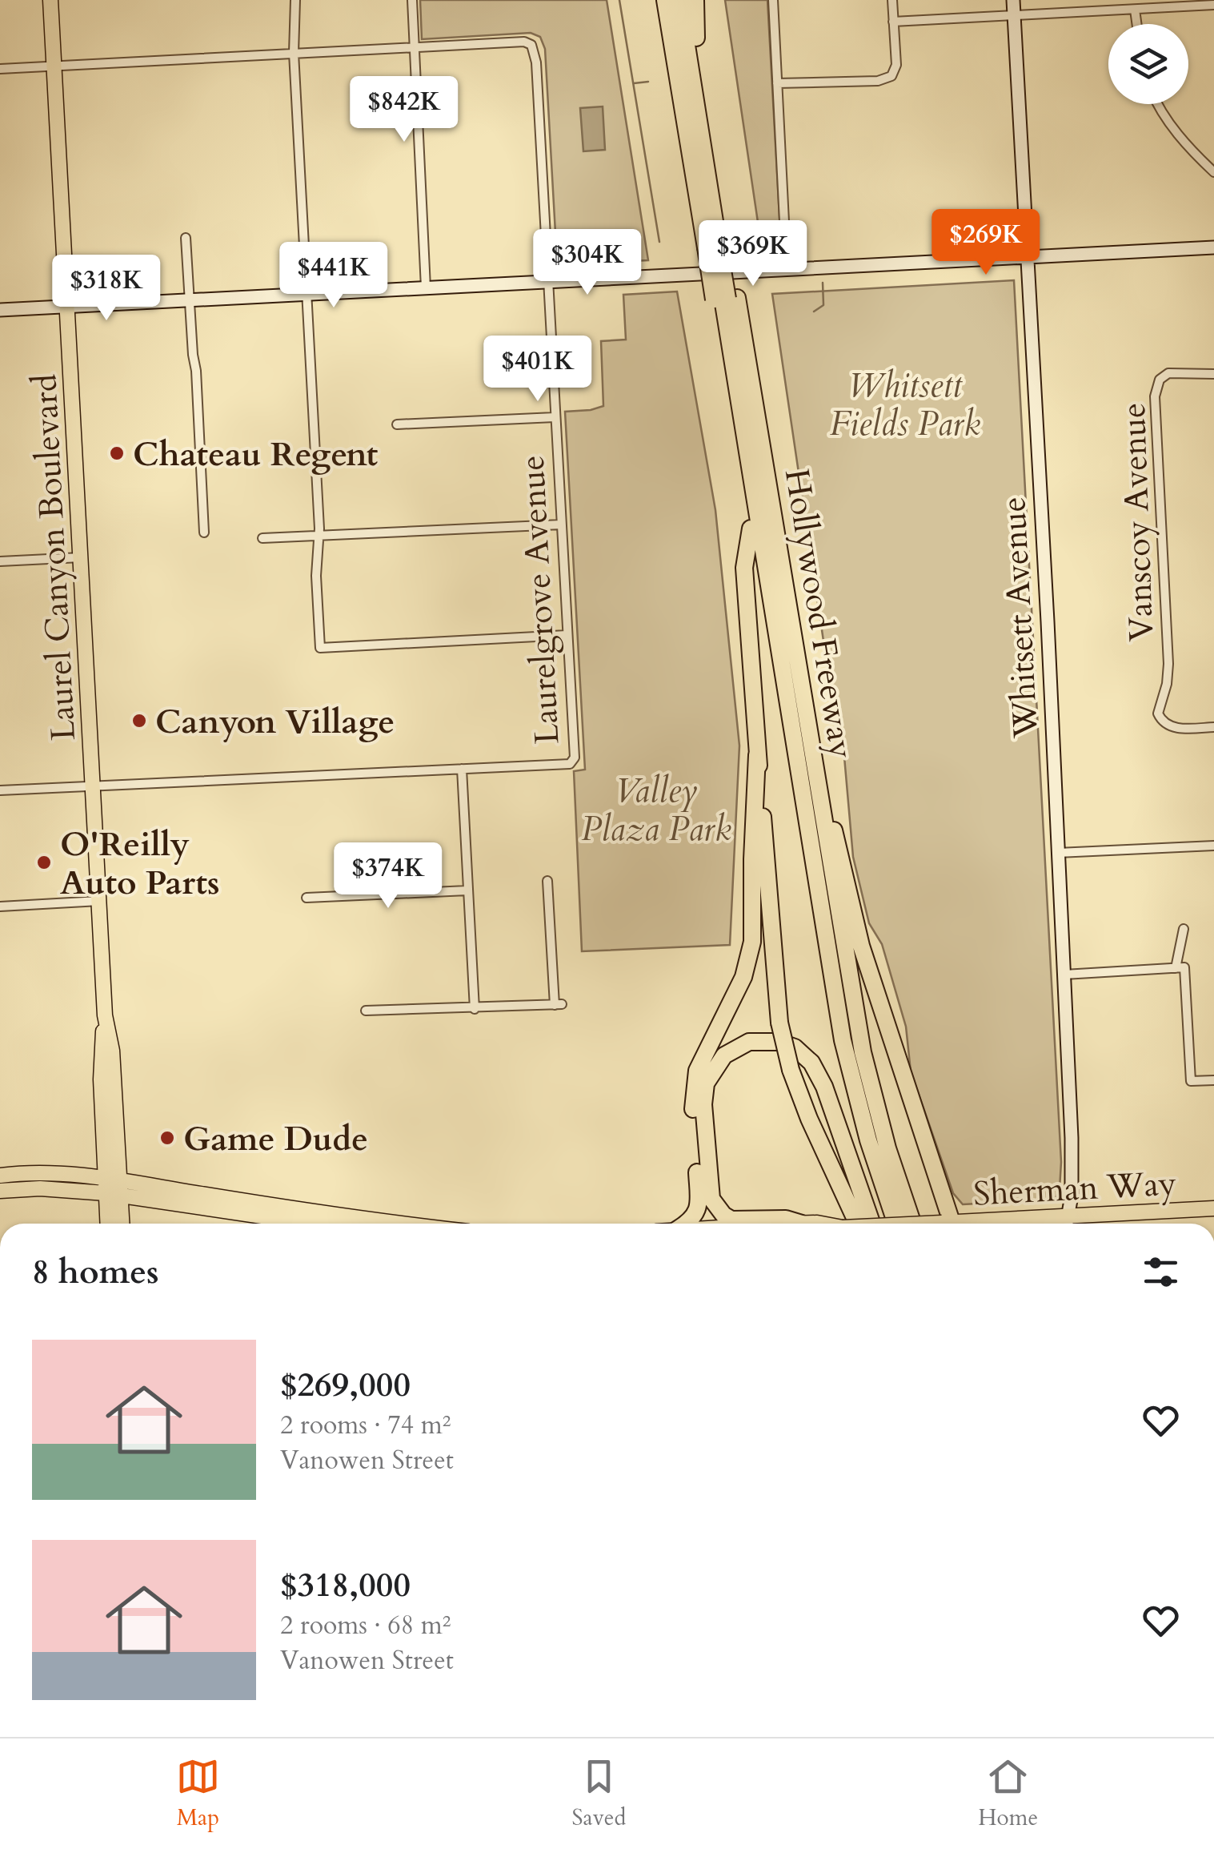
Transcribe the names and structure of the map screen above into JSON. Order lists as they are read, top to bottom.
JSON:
{
  "streets": {
    "highway": ["Hollywood Freeway"],
    "main road": ["Laurel Canyon Boulevard", "Whitsett Avenue", "Sherman Way"],
    "street": ["Vanscoy Avenue", "Laurelgrove Avenue"]
  },
  "crossings": [
    ["Whitsett Avenue", "Sherman Way"]
  ],
  "parks": ["Whitsett Fields Park", "Valley Plaza Park"],
  "places": [
    "Chateau Regent",
    "Canyon Village",
    "O'Reilly Auto Parts",
    "Game Dude"
  ],
  "page": {
    "price": [
      "$842K",
      "$269K",
      "$369K",
      "$304K",
      "$441K",
      "$318K",
      "$401K",
      "$374K"
    ],
    "heading": "8 homes",
    "list": [
      {
        "name": "$269,000",
        "note": "2 rooms · 74 m² · Vanowen Street"
      },
      {
        "name": "$318,000",
        "note": "2 rooms · 68 m² · Vanowen Street"
      }
    ],
    "tabs": ["Map", "Saved", "Home"]
  }
}
